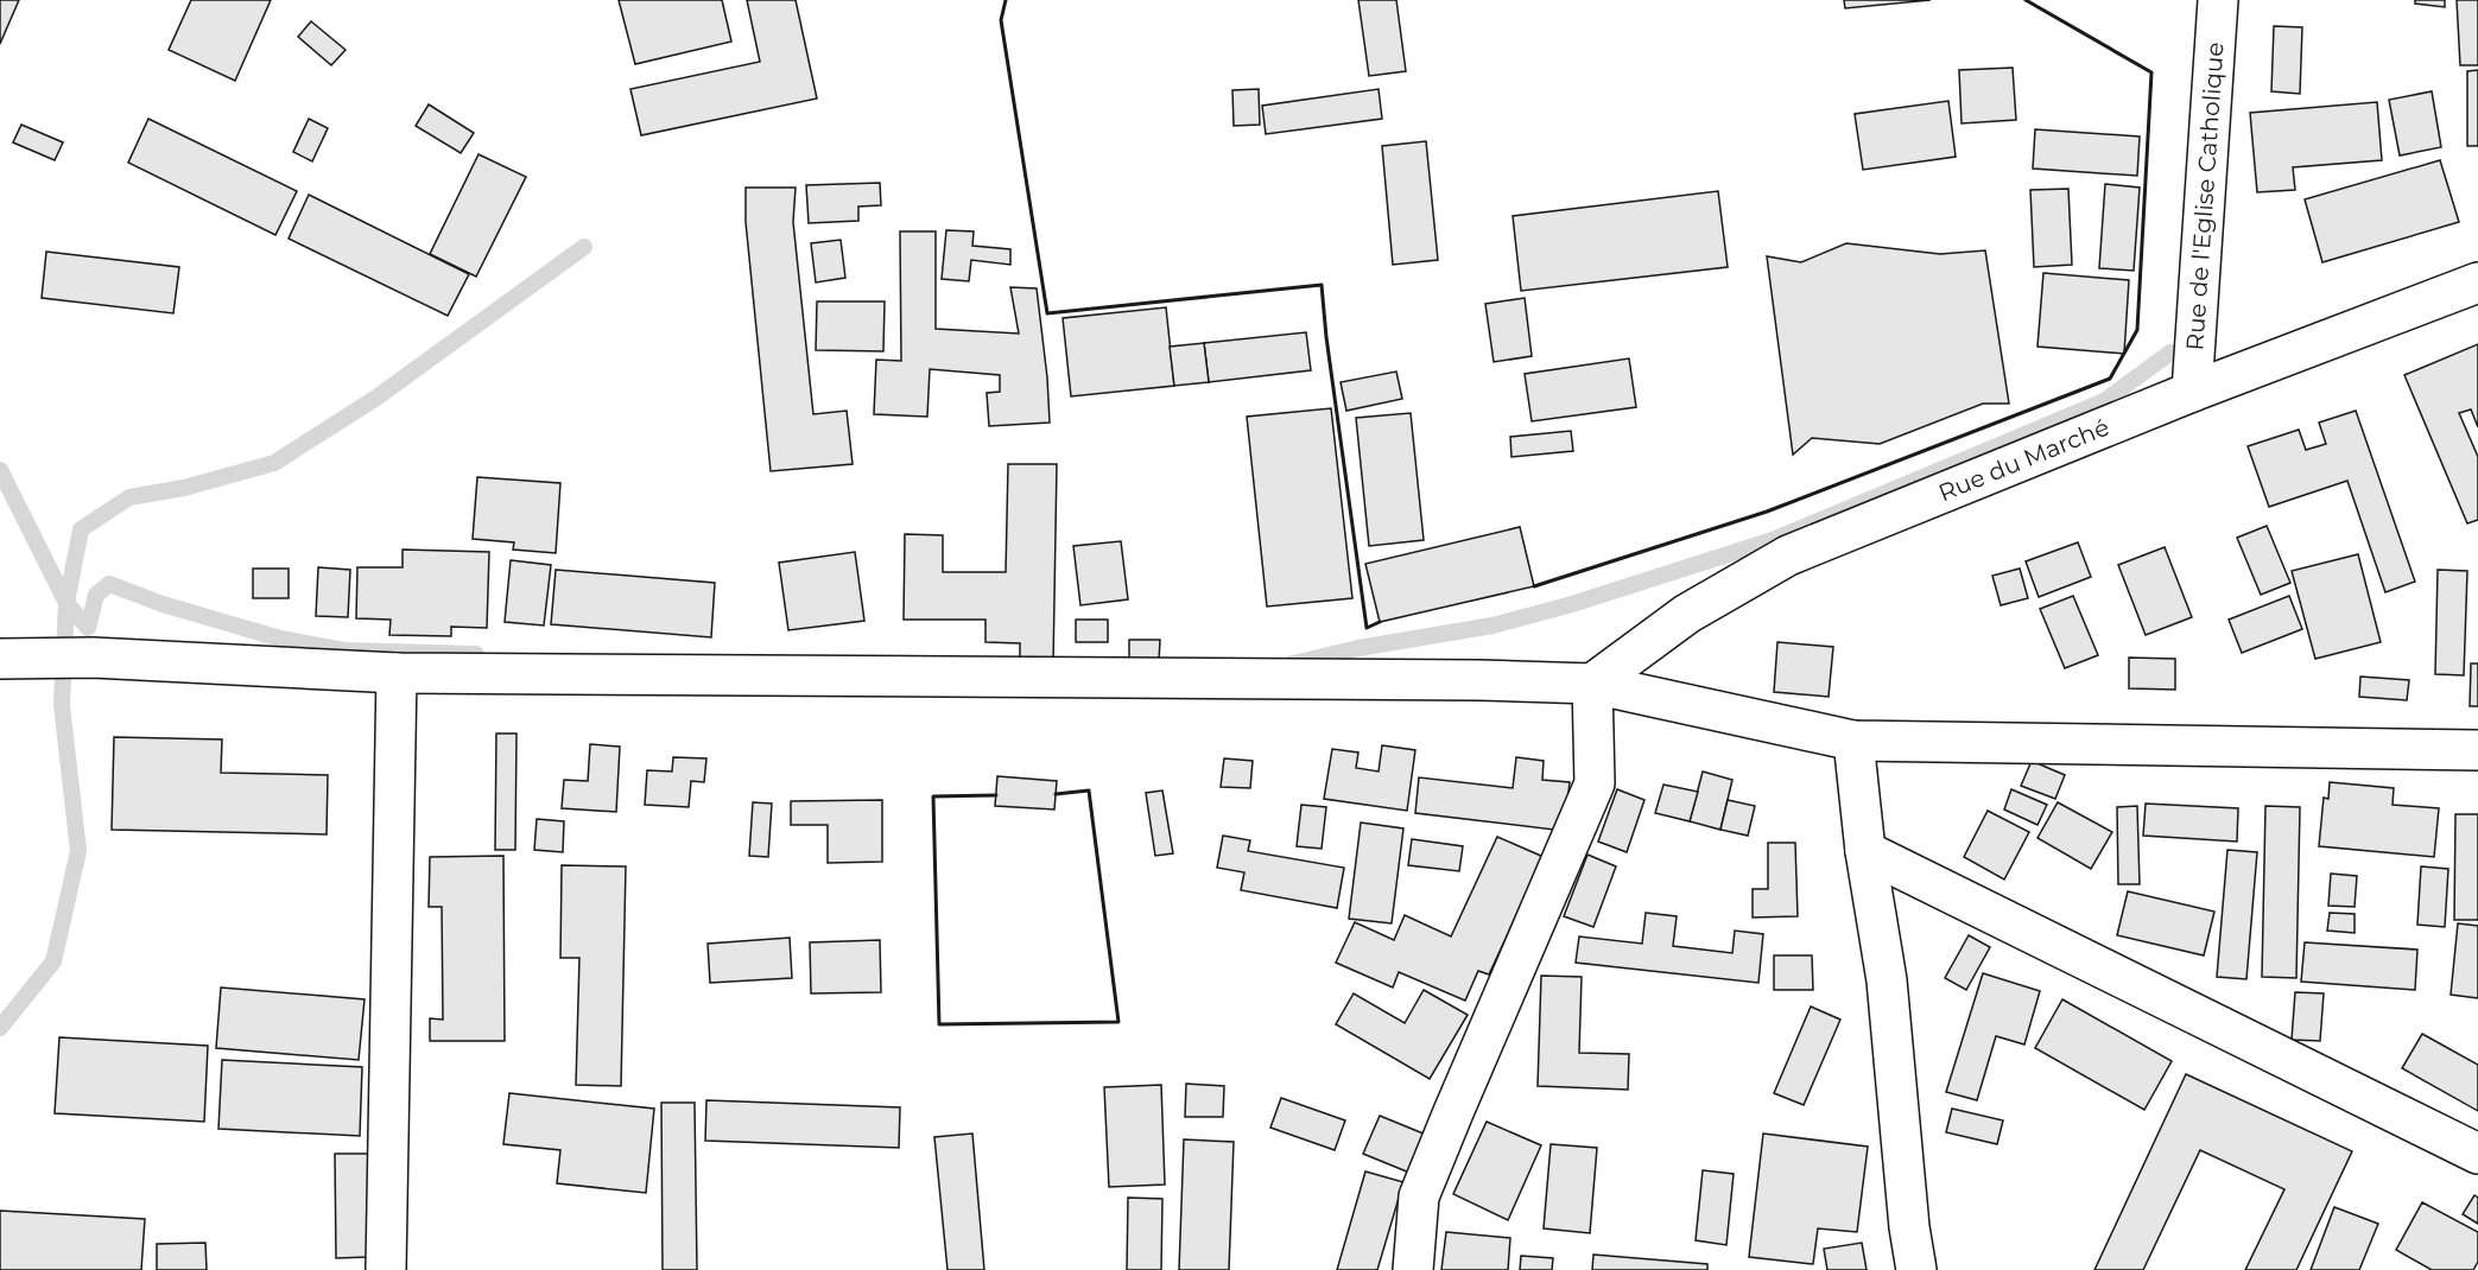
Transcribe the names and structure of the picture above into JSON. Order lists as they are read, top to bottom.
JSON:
{
  "streets": {
    "street": ["Rue de l'Eglise Catholique", "Rue du Marché"]
  },
  "crossings": [
    ["Rue de l'Eglise Catholique", "Rue du Marché"]
  ]
}
